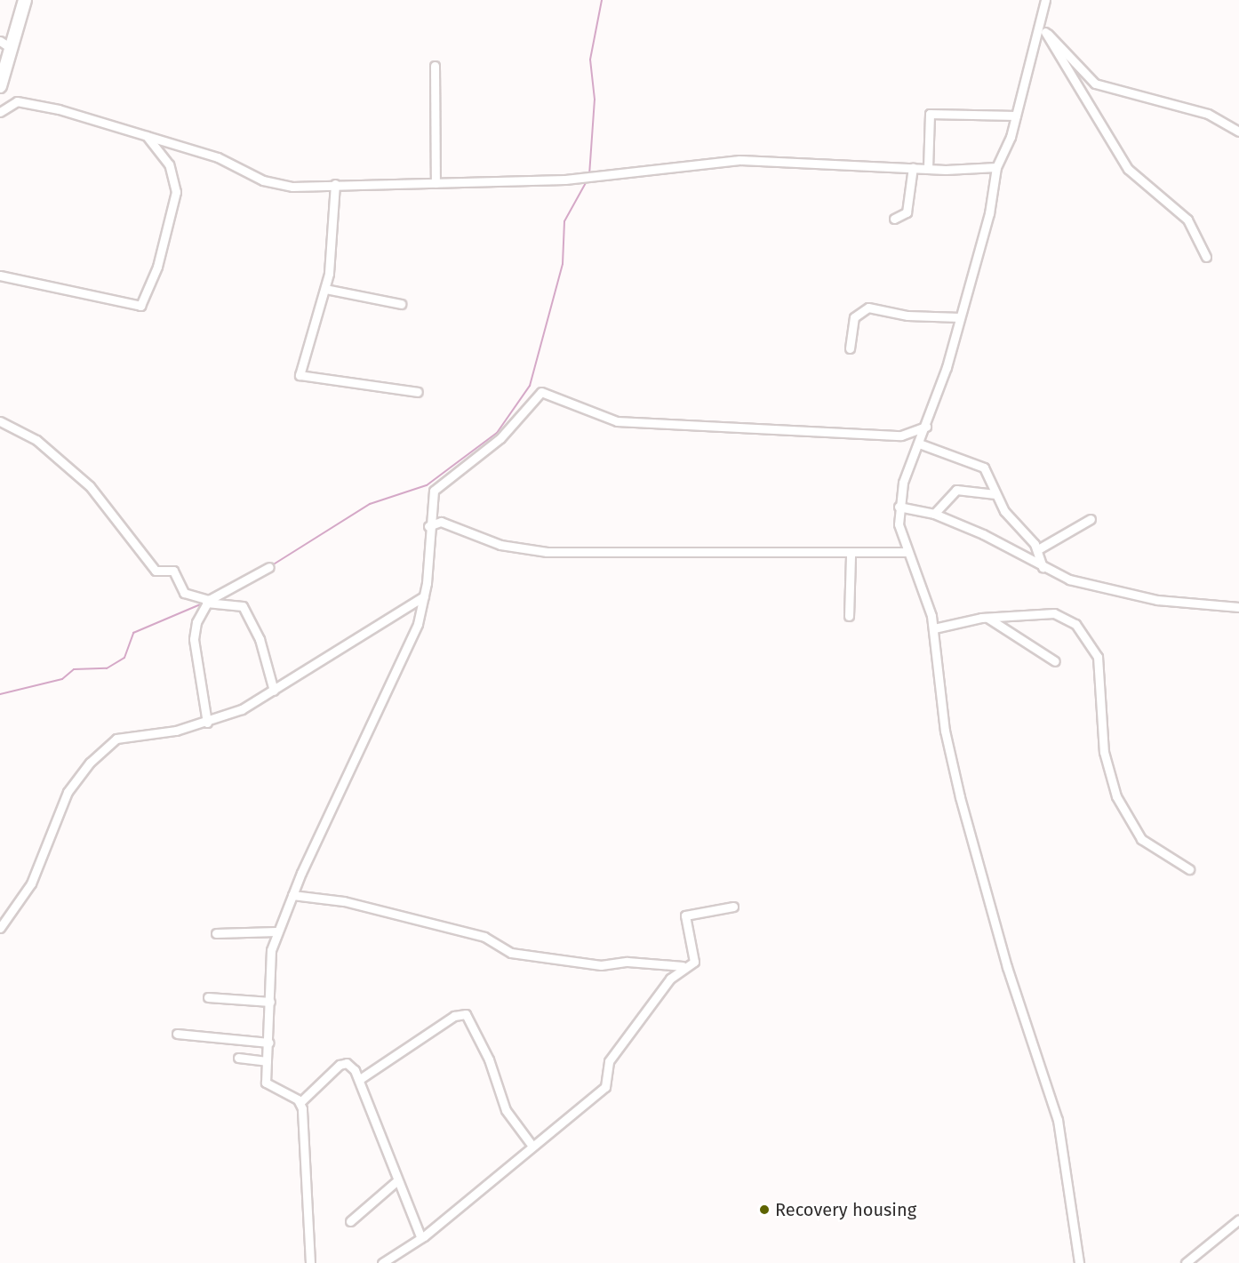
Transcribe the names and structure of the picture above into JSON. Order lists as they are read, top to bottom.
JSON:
{
  "places": ["Recovery housing"]
}
